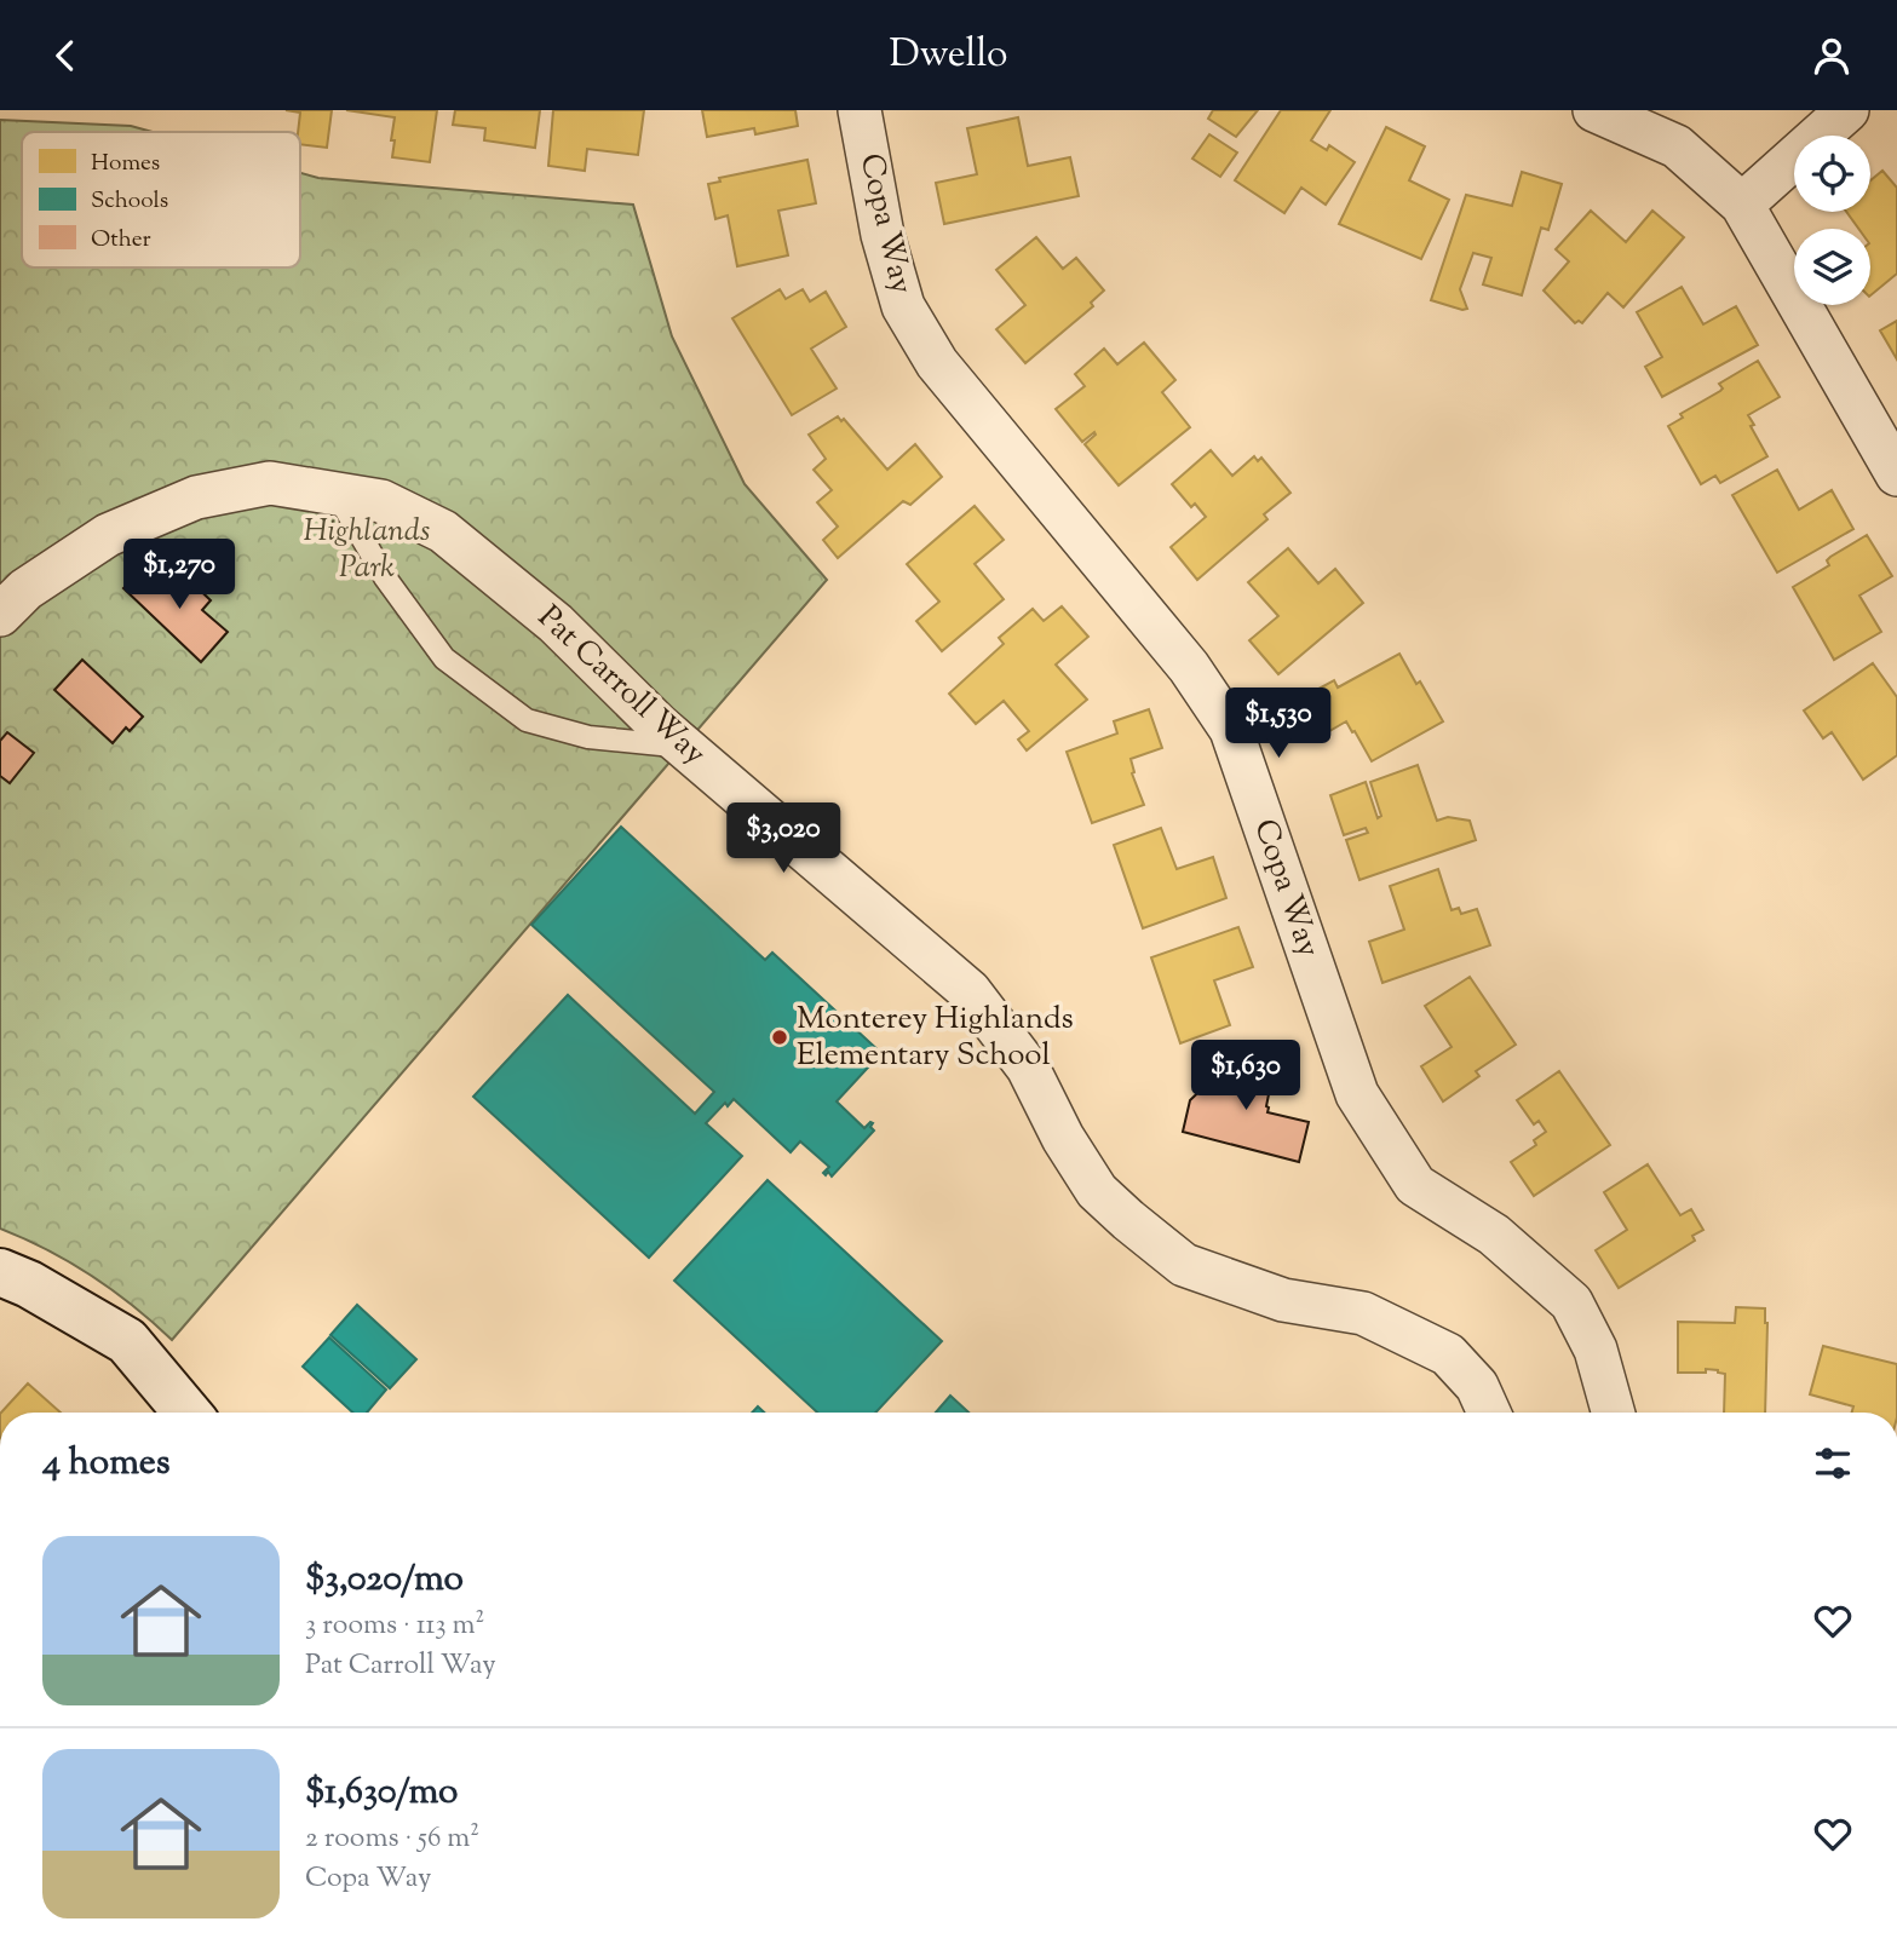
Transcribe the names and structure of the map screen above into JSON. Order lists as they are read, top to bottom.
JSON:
{
  "streets": {
    "street": ["Copa Way", "Pat Carroll Way"]
  },
  "parks": ["Highlands Park"],
  "places": ["Monterey Highlands Elementary School"],
  "legend": ["Homes", "Schools", "Other"],
  "page": {
    "header": "Dwello",
    "price": [
      "$1,270",
      "$1,530",
      "$3,020",
      "$1,630"
    ],
    "heading": "4 homes",
    "list": [
      {
        "name": "$3,020/mo",
        "note": "3 rooms · 113 m² · Pat Carroll Way"
      },
      {
        "name": "$1,630/mo",
        "note": "2 rooms · 56 m² · Copa Way"
      }
    ]
  }
}
